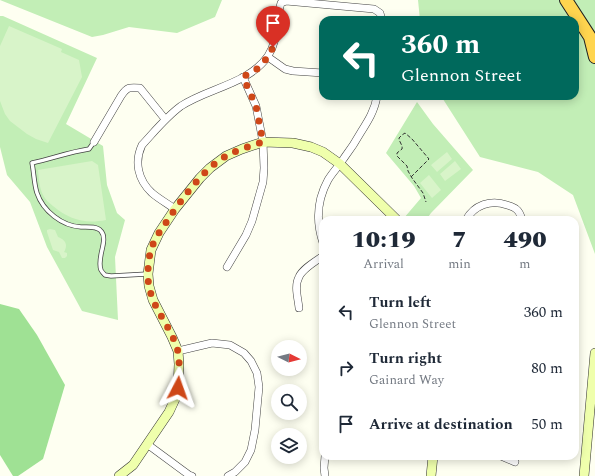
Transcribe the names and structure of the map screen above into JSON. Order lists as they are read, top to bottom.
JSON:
{
  "north": "right",
  "page": {
    "turn": ["360 m", "Glennon Street"],
    "eta": [
      "10:19",
      "Arrival",
      "7",
      "min",
      "490",
      "m"
    ],
    "list": [
      {
        "name": "Turn left",
        "note": "Glennon Street",
        "value": "360 m"
      },
      {
        "name": "Turn right",
        "note": "Gainard Way",
        "value": "80 m"
      },
      {
        "name": "Arrive at destination",
        "value": "50 m"
      }
    ]
  }
}
